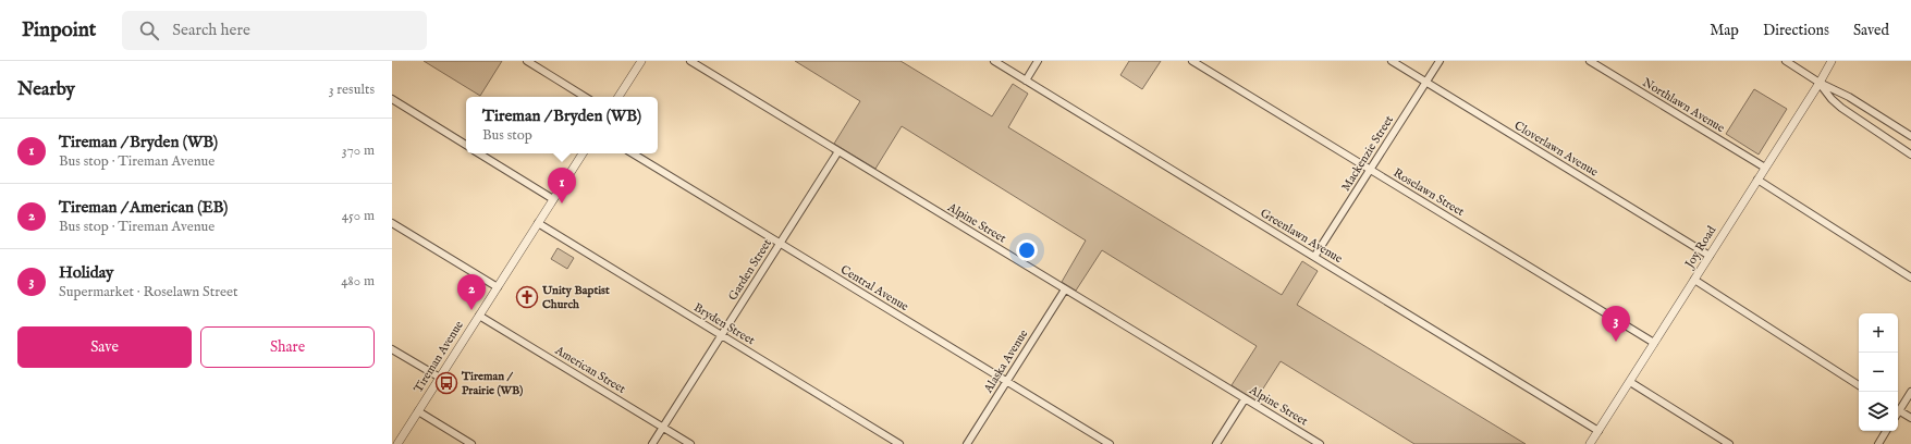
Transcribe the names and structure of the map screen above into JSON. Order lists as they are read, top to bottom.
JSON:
{
  "streets": {
    "street": [
      "Northlawn Avenue",
      "Cloverlawn Avenue",
      "Mackenzie Street",
      "Roselawn Street",
      "Alpine Street",
      "Greenlawn Avenue",
      "Joy Road",
      "Garden Street",
      "Central Avenue",
      "Bryden Street",
      "Tireman Avenue",
      "Alaska Avenue",
      "American Street"
    ]
  },
  "crossings": [
    ["Northlawn Avenue", "Joy Road"],
    ["Cloverlawn Avenue", "Mackenzie Street"],
    ["Cloverlawn Avenue", "Joy Road"],
    ["Mackenzie Street", "Roselawn Street"],
    ["Mackenzie Street", "Greenlawn Avenue"],
    ["Roselawn Street", "Joy Road"],
    ["Alpine Street", "Garden Street"],
    ["Alpine Street", "Alaska Avenue"],
    ["Greenlawn Avenue", "Joy Road"],
    ["Garden Street", "Central Avenue"],
    ["Garden Street", "Bryden Street"],
    ["Garden Street", "American Street"],
    ["Central Avenue", "Alaska Avenue"],
    ["Bryden Street", "Tireman Avenue"],
    ["Tireman Avenue", "American Street"]
  ],
  "places": {
    "church": ["Unity Baptist Church"],
    "bus stop": ["Tireman / Prairie (WB)"]
  },
  "page": {
    "header": "Pinpoint",
    "search": "Search here",
    "nav": ["Map", "Directions", "Saved"],
    "heading": ["Nearby", "3 results"],
    "popup": ["Tireman / Bryden (WB)", "Bus stop"],
    "list": [
      {
        "mark": "1",
        "name": "Tireman / Bryden (WB)",
        "note": "Bus stop · Tireman Avenue",
        "value": "370 m"
      },
      {
        "mark": "2",
        "name": "Tireman / American (EB)",
        "note": "Bus stop · Tireman Avenue",
        "value": "450 m"
      },
      {
        "mark": "3",
        "name": "Holiday",
        "note": "Supermarket · Roselawn Street",
        "value": "480 m"
      }
    ],
    "pins": ["1", "2", "3"],
    "buttons": ["Save", "Share"],
    "map_buttons": ["+", "−"]
  }
}
